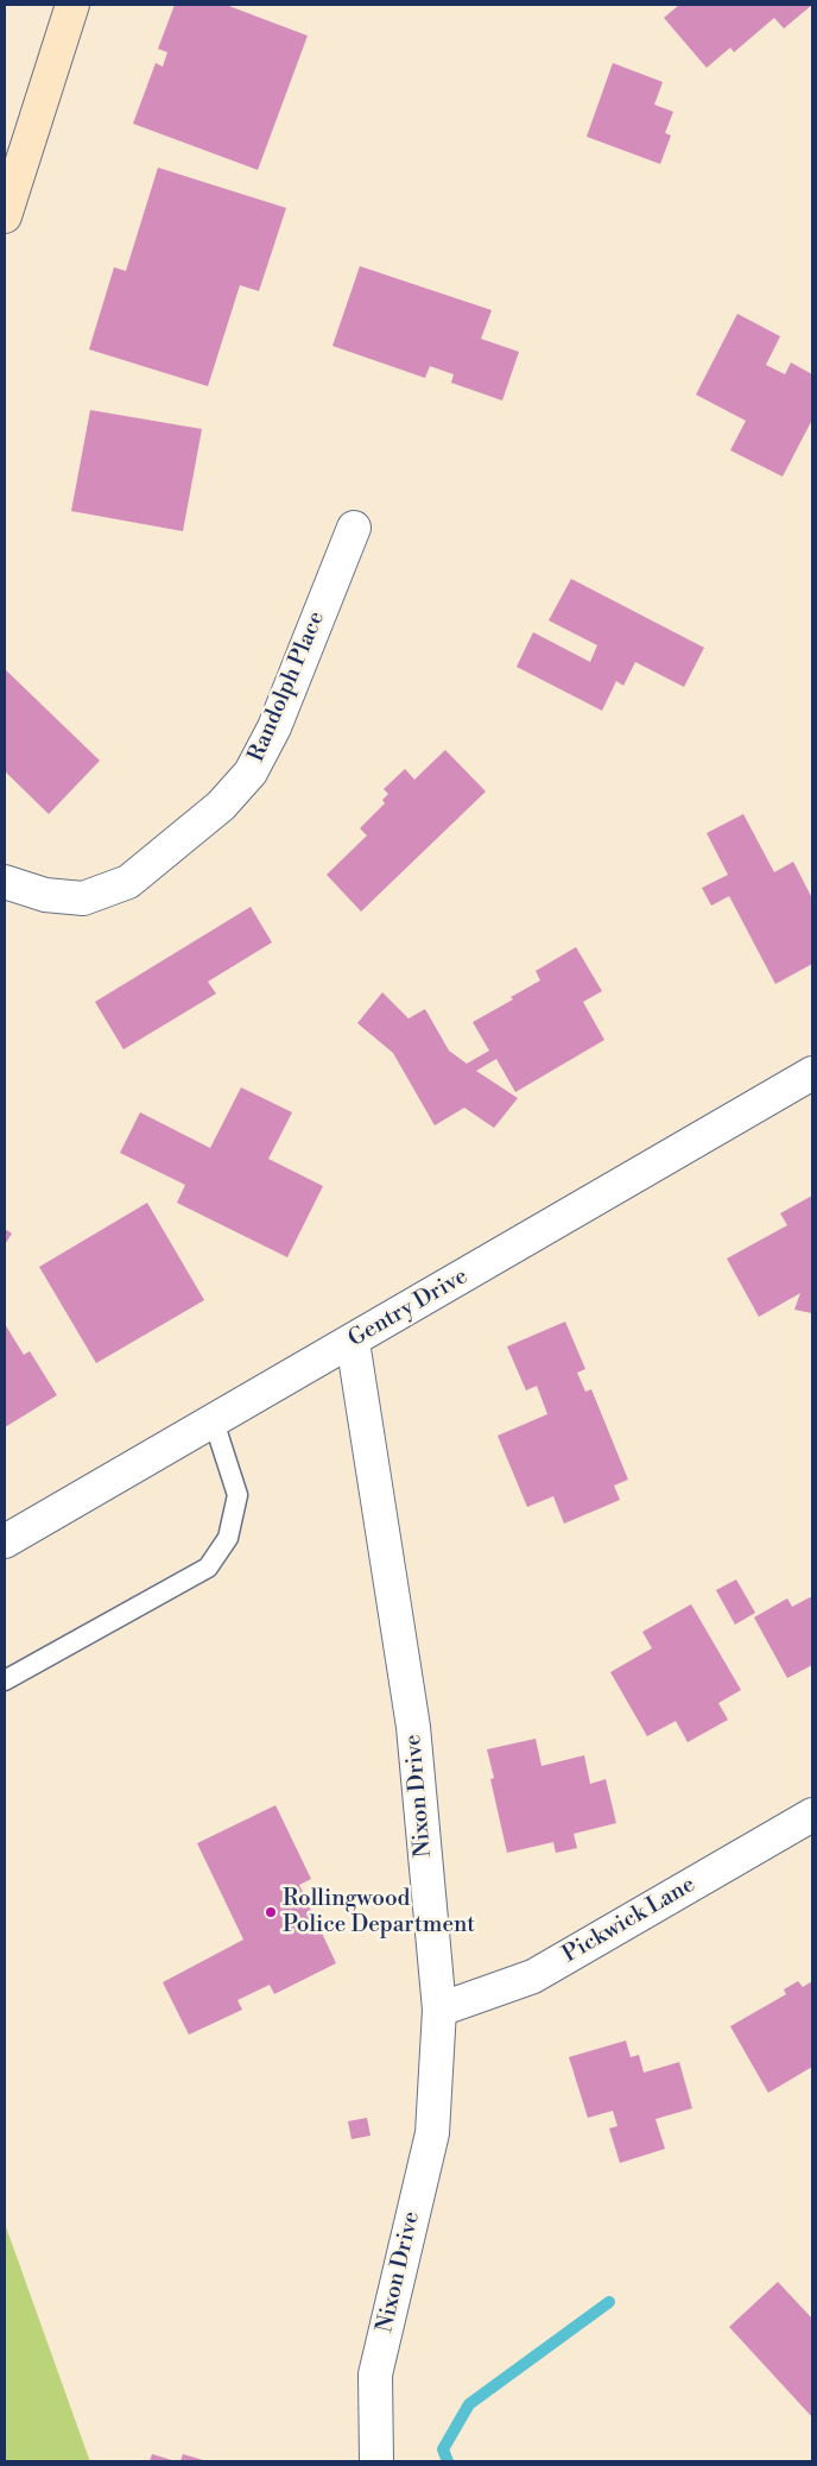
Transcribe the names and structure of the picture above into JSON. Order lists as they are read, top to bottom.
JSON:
{
  "streets": {
    "street": [
      "Randolph Place",
      "Gentry Drive",
      "Nixon Drive",
      "Pickwick Lane"
    ]
  },
  "crossings": [
    ["Gentry Drive", "Nixon Drive"],
    ["Nixon Drive", "Pickwick Lane"]
  ],
  "places": ["Rollingwood Police Department"]
}
